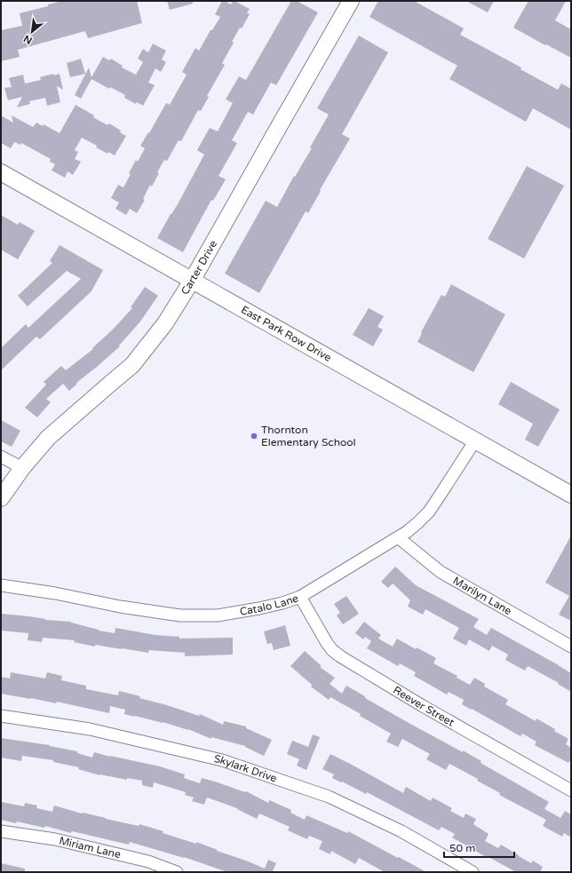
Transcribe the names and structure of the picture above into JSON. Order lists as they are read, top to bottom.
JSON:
{
  "streets": {
    "main road": ["Carter Drive", "East Park Row Drive"],
    "street": [
      "Marilyn Lane",
      "Catalo Lane",
      "Reever Street",
      "Skylark Drive",
      "Miriam Lane"
    ]
  },
  "crossings": [
    ["Carter Drive", "East Park Row Drive"],
    ["East Park Row Drive", "Catalo Lane"],
    ["Marilyn Lane", "Catalo Lane"],
    ["Catalo Lane", "Reever Street"]
  ],
  "places": ["Thornton Elementary School"],
  "scale_bar": "50 m",
  "north": "bottom left"
}
